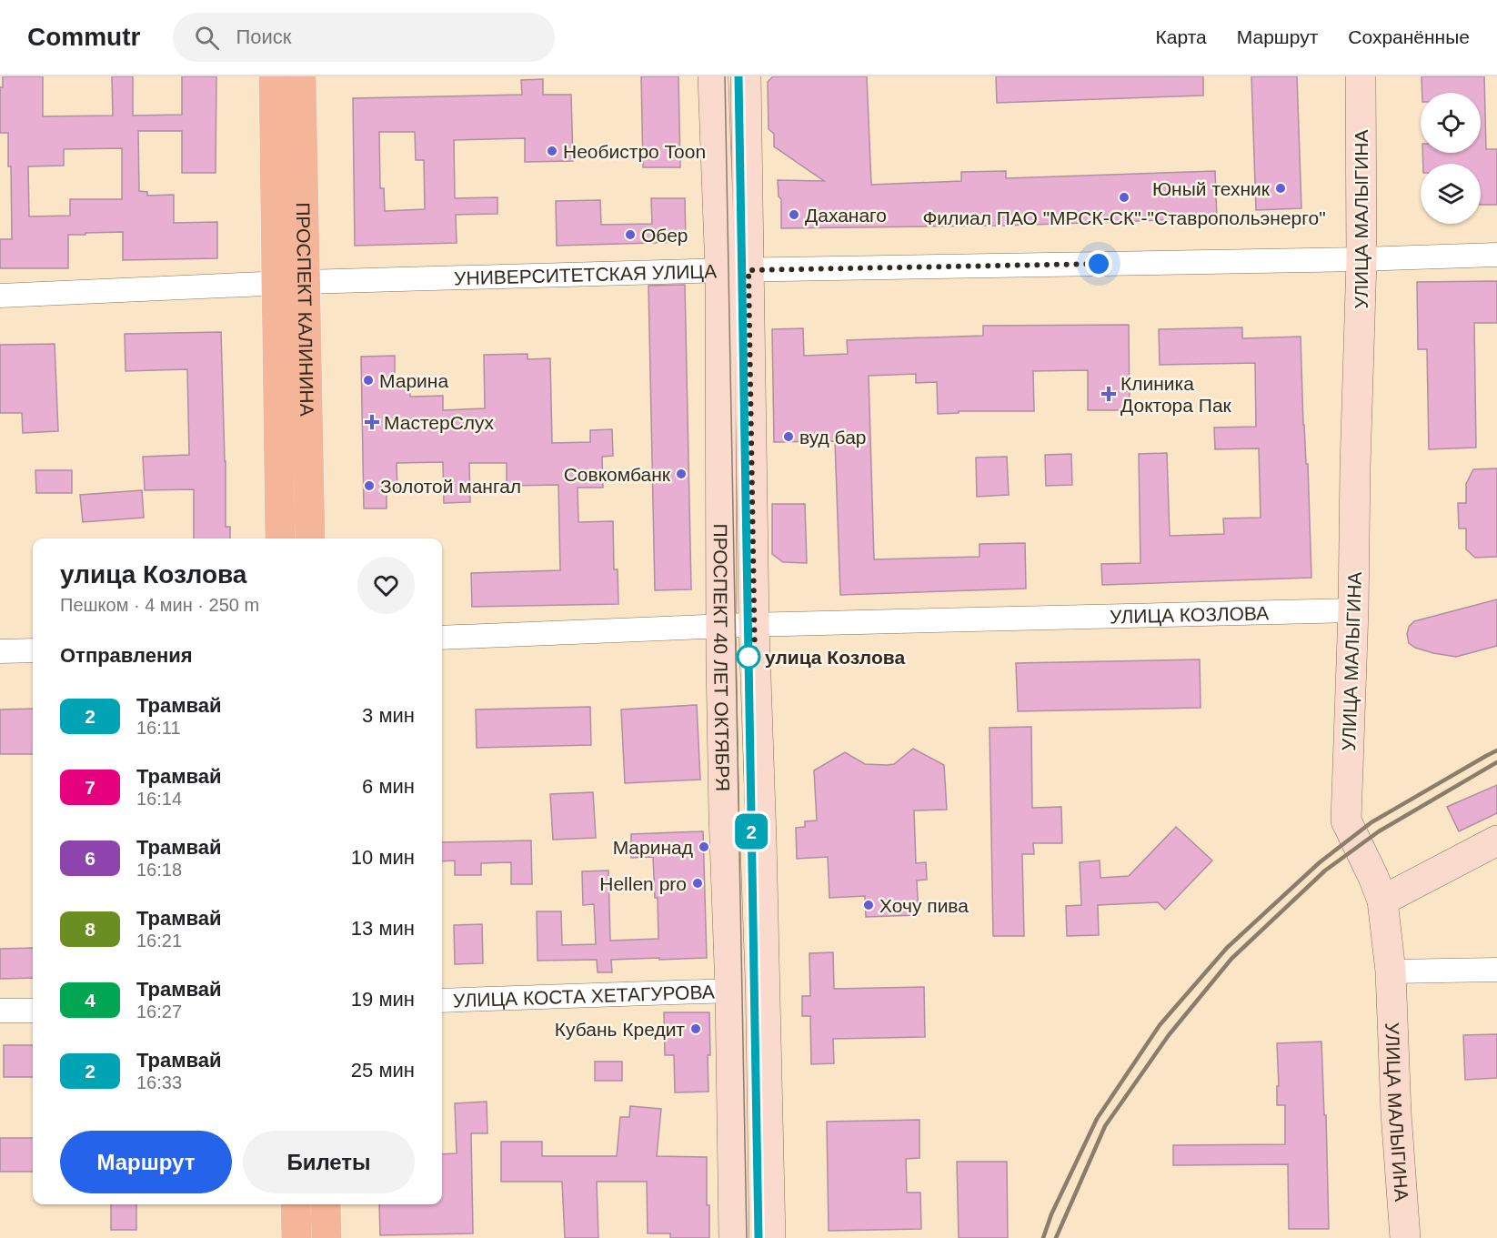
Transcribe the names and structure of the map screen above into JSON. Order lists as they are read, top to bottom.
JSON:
{
  "streets": {
    "main road": ["ПРОСПЕКТ КАЛИНИНА"],
    "street": [
      "УЛИЦА МАЛЫГИНА",
      "УНИВЕРСИТЕТСКАЯ УЛИЦА",
      "УЛИЦА КОЗЛОВА",
      "ПРОСПЕКТ 40 ЛЕТ ОКТЯБРЯ",
      "УЛИЦА КОСТА ХЕТАГУРОВА"
    ]
  },
  "crossings": [
    ["УЛИЦА МАЛЫГИНА", "УНИВЕРСИТЕТСКАЯ УЛИЦА"],
    ["УЛИЦА МАЛЫГИНА", "УЛИЦА КОЗЛОВА"],
    ["УНИВЕРСИТЕТСКАЯ УЛИЦА", "ПРОСПЕКТ КАЛИНИНА"],
    ["УНИВЕРСИТЕТСКАЯ УЛИЦА", "ПРОСПЕКТ 40 ЛЕТ ОКТЯБРЯ"],
    ["УЛИЦА КОЗЛОВА", "ПРОСПЕКТ 40 ЛЕТ ОКТЯБРЯ"],
    ["ПРОСПЕКТ 40 ЛЕТ ОКТЯБРЯ", "УЛИЦА КОСТА ХЕТАГУРОВА"]
  ],
  "places": {
    "other": [
      "Необистро Toon",
      "Юный техник",
      "Филиал ПАО \"МРСК-СК\"-\"Ставропольэнерго\"",
      "Даханаго",
      "Обер",
      "Марина",
      "вуд бар",
      "Совкомбанк",
      "Золотой мангал",
      "улица Козлова",
      "Маринад",
      "Hellen pro",
      "Хочу пива",
      "Кубань Кредит"
    ],
    "health": ["Клиника Доктора Пак", "МастерСлух"]
  },
  "lines": ["tram line 2"],
  "page": {
    "header": "Commutr",
    "search": "Поиск",
    "nav": ["Карта", "Маршрут", "Сохранённые"],
    "on_map": "2",
    "heading": [
      ["улица Козлова", "Пешком · 4 мин · 250 m"],
      "Отправления"
    ],
    "list": [
      {
        "mark": "2",
        "name": "Трамвай",
        "note": "16:11",
        "value": "3 мин"
      },
      {
        "mark": "7",
        "name": "Трамвай",
        "note": "16:14",
        "value": "6 мин"
      },
      {
        "mark": "6",
        "name": "Трамвай",
        "note": "16:18",
        "value": "10 мин"
      },
      {
        "mark": "8",
        "name": "Трамвай",
        "note": "16:21",
        "value": "13 мин"
      },
      {
        "mark": "4",
        "name": "Трамвай",
        "note": "16:27",
        "value": "19 мин"
      },
      {
        "mark": "2",
        "name": "Трамвай",
        "note": "16:33",
        "value": "25 мин"
      }
    ],
    "buttons": ["Маршрут", "Билеты"]
  }
}
